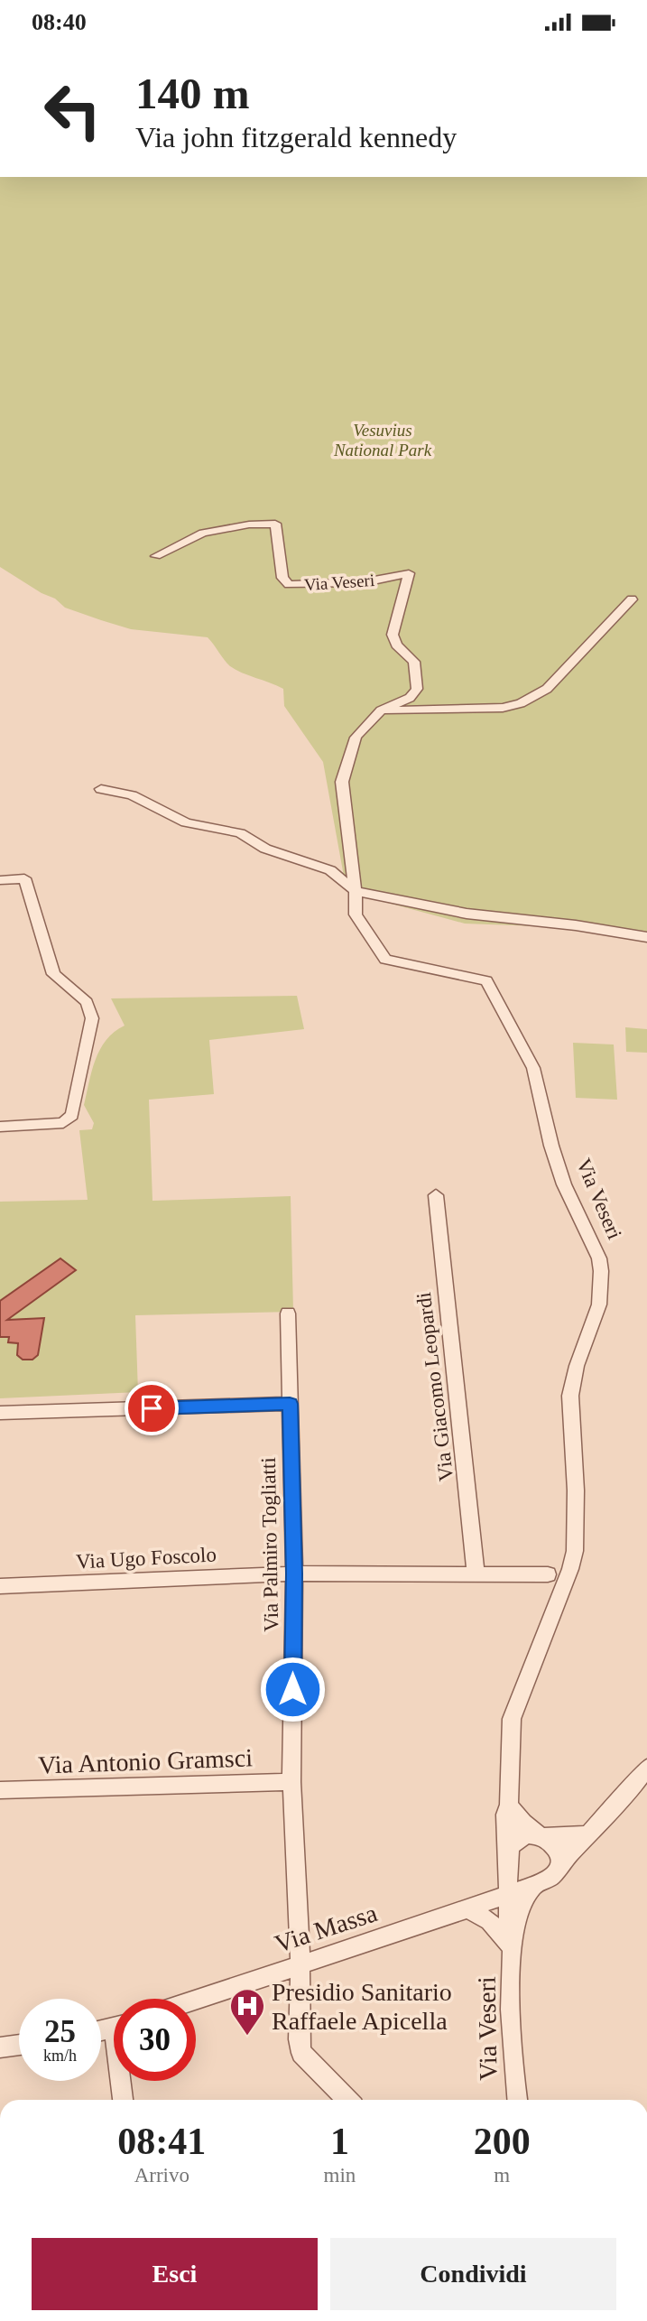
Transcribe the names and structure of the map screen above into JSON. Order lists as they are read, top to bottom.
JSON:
{
  "streets": {
    "street": [
      "Via Veseri",
      "Via Giacomo Leopardi",
      "Via Palmiro Togliatti",
      "Via Ugo Foscolo",
      "Via Antonio Gramsci",
      "Via Massa"
    ]
  },
  "crossings": [
    ["Via Veseri", "Via Massa"],
    ["Via Palmiro Togliatti", "Via Ugo Foscolo"],
    ["Via Palmiro Togliatti", "Via Antonio Gramsci"],
    ["Via Palmiro Togliatti", "Via Massa"]
  ],
  "parks": ["Vesuvius National Park"],
  "places": {
    "hospital": ["Presidio Sanitario Raffaele Apicella"]
  },
  "page": {
    "status": "08:40",
    "turn": ["140 m", "Via john fitzgerald kennedy"],
    "speed": "25 km/h",
    "limit": "30",
    "eta": [
      "08:41",
      "Arrivo",
      "1",
      "min",
      "200",
      "m"
    ],
    "buttons": ["Esci", "Condividi"]
  }
}
